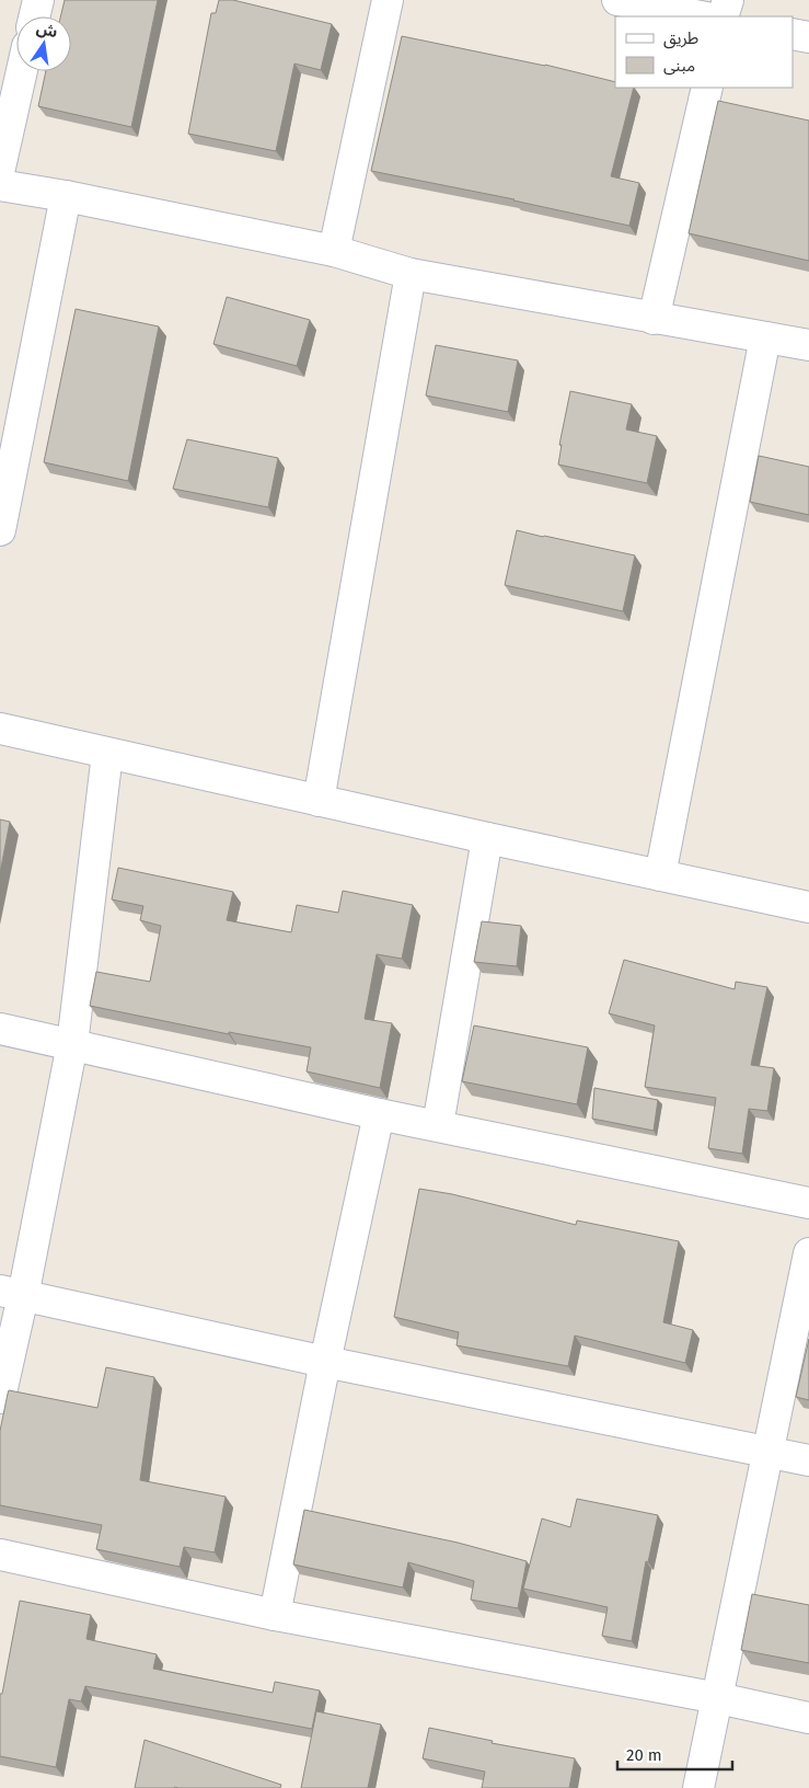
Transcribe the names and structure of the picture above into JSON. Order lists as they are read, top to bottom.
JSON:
{
  "legend": ["طريق", "مبنى"],
  "scale_bar": "20 m",
  "north": "top"
}
